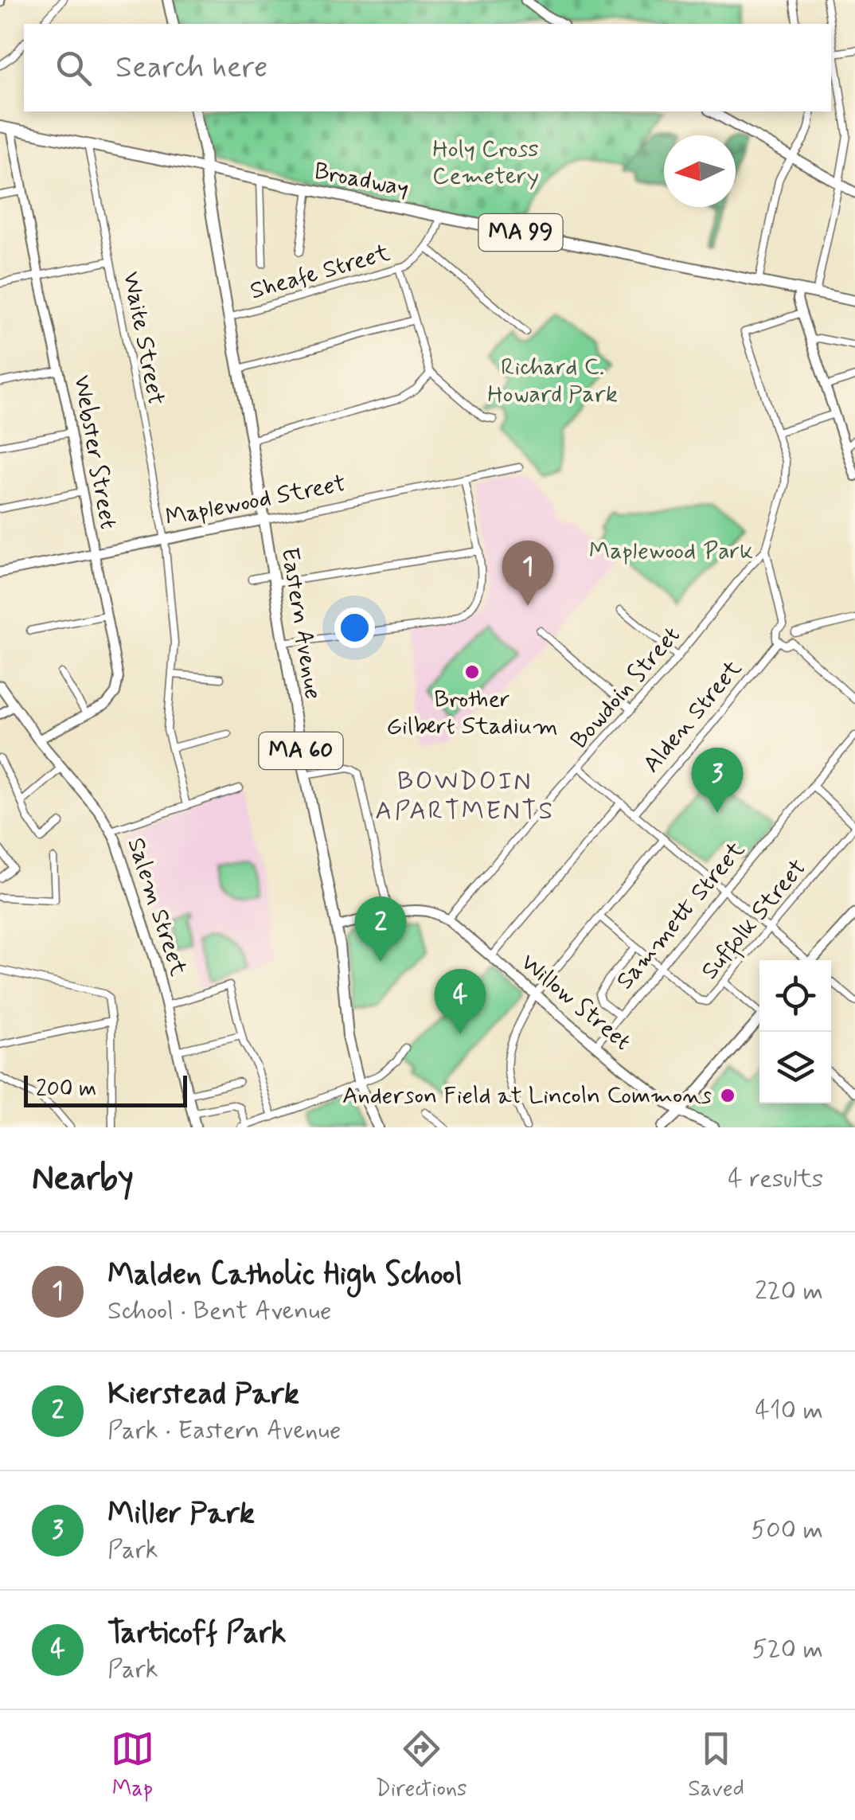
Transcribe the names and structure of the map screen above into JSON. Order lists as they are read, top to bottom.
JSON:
{
  "streets": {
    "main road": [
      "Broadway",
      "MA 99",
      "Maplewood Street",
      "Eastern Avenue",
      "MA 60",
      "Salem Street",
      "Willow Street"
    ],
    "street": [
      "Sheafe Street",
      "Waite Street",
      "Webster Street",
      "Bowdoin Street",
      "Alden Street",
      "Sammett Street",
      "Suffolk Street"
    ]
  },
  "crossings": [
    ["Broadway", "Waite Street"],
    ["Broadway", "Webster Street"],
    ["Broadway", "Eastern Avenue"],
    ["Sheafe Street", "Eastern Avenue"],
    ["Waite Street", "Maplewood Street"],
    ["Webster Street", "Maplewood Street"],
    ["Webster Street", "Salem Street"],
    ["Maplewood Street", "Eastern Avenue"],
    ["Bowdoin Street", "Willow Street"],
    ["Sammett Street", "Suffolk Street"],
    ["Sammett Street", "Willow Street"]
  ],
  "districts": ["BOWDOIN APARTMENTS"],
  "parks": ["Holy Cross Cemetery", "Richard C. Howard Park", "Maplewood Park"],
  "places": ["Brother Gilbert Stadium", "Anderson Field at Lincoln Commons"],
  "scale_bar": "200 m",
  "north": "left",
  "page": {
    "search": "Search here",
    "pins": [
      "1",
      "3",
      "2",
      "4"
    ],
    "scale": "200 m",
    "heading": ["Nearby", "4 results"],
    "list": [
      {
        "mark": "1",
        "name": "Malden Catholic High School",
        "note": "School · Bent Avenue",
        "value": "220 m"
      },
      {
        "mark": "2",
        "name": "Kierstead Park",
        "note": "Park · Eastern Avenue",
        "value": "410 m"
      },
      {
        "mark": "3",
        "name": "Miller Park",
        "note": "Park",
        "value": "500 m"
      },
      {
        "mark": "4",
        "name": "Tarticoff Park",
        "note": "Park",
        "value": "520 m"
      }
    ],
    "nav": ["Map", "Directions", "Saved"]
  }
}
